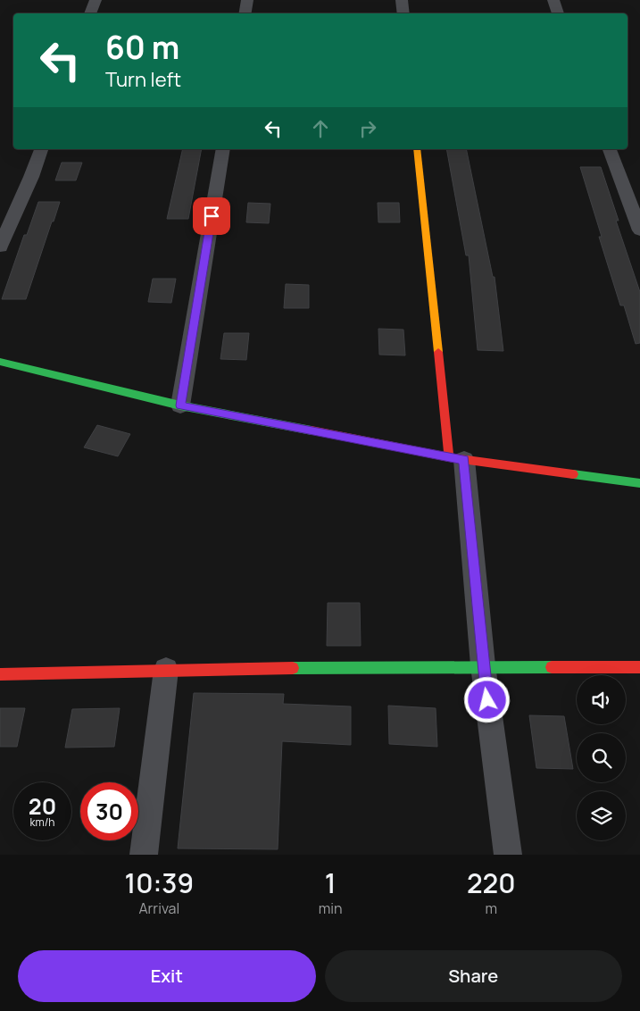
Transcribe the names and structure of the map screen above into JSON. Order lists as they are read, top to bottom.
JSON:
{
  "page": {
    "turn": ["60 m", "Turn left"],
    "speed": "20 km/h",
    "limit": "30",
    "eta": [
      "10:39",
      "Arrival",
      "1",
      "min",
      "220",
      "m"
    ],
    "buttons": ["Exit", "Share"]
  }
}
